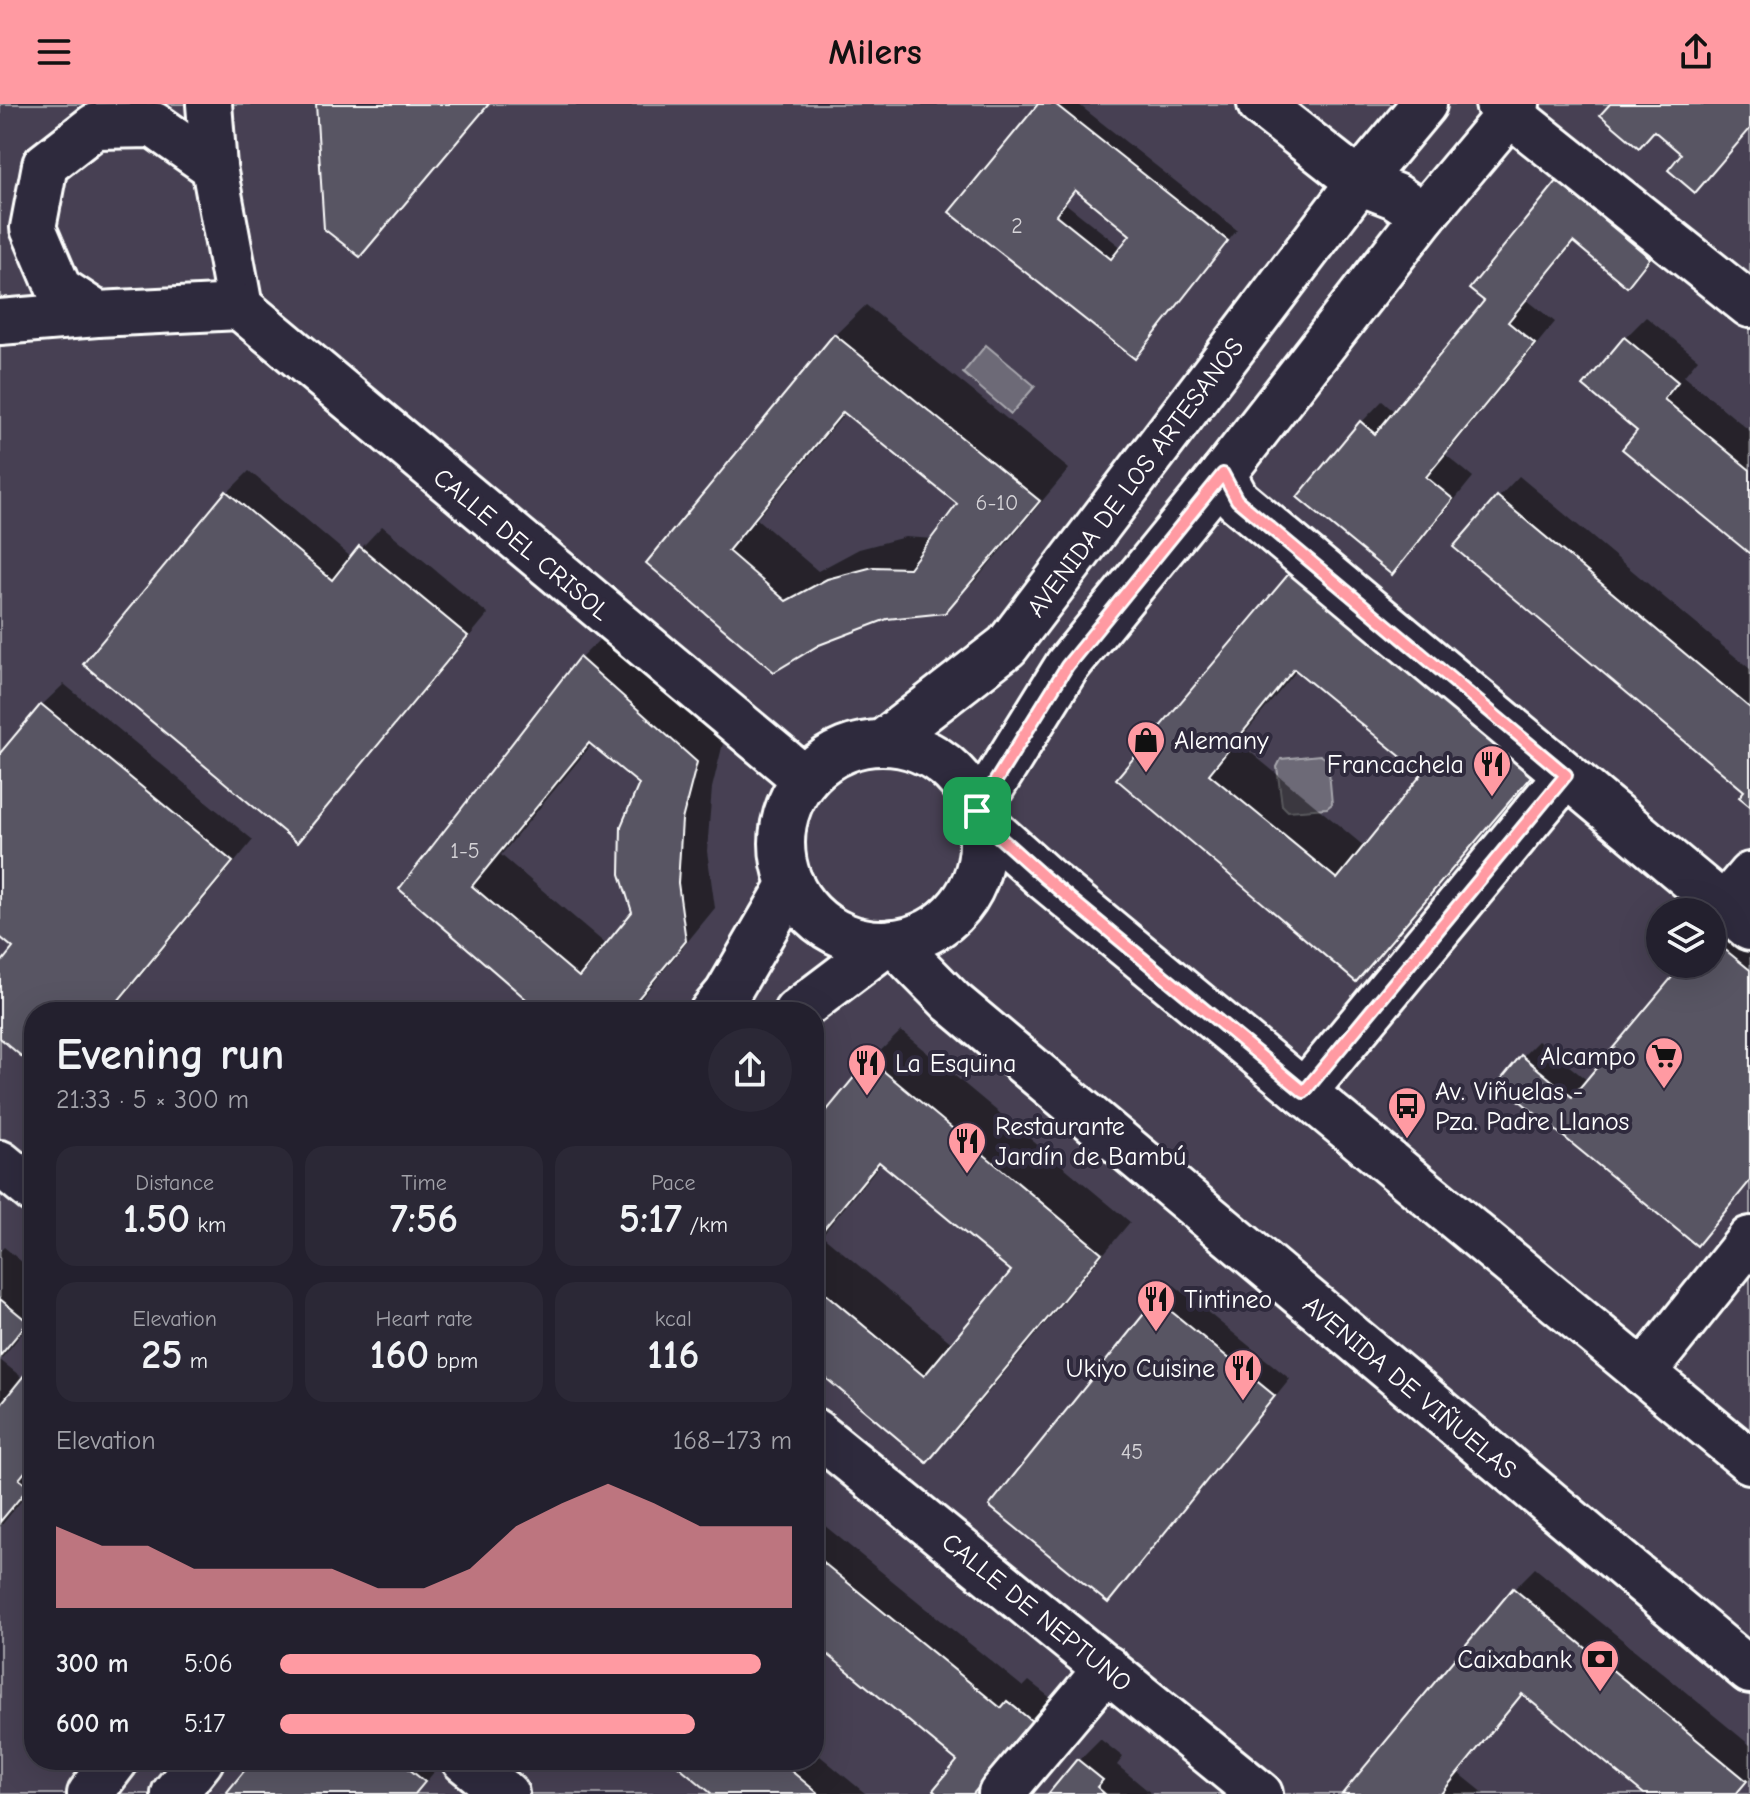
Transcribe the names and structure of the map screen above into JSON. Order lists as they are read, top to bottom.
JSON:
{
  "streets": {
    "street": [
      "AVENIDA DE LOS ARTESANOS",
      "CALLE DEL CRISOL",
      "AVENIDA DE VIÑUELAS",
      "CALLE DE NEPTUNO"
    ]
  },
  "crossings": [
    ["AVENIDA DE LOS ARTESANOS", "CALLE DEL CRISOL"],
    ["AVENIDA DE LOS ARTESANOS", "AVENIDA DE VIÑUELAS"],
    ["CALLE DEL CRISOL", "AVENIDA DE VIÑUELAS"]
  ],
  "places": {
    "shop": ["Alemany"],
    "restaurant": [
      "Francachela",
      "La Esquina",
      "Restaurante Jardín de Bambú",
      "Tintineo",
      "Ukiyo Cuisine"
    ],
    "supermarket": ["Alcampo"],
    "bus stop": ["Av. Viñuelas - Pza. Padre Llanos"],
    "bank": ["Caixabank"]
  },
  "house_numbers": [
    "2",
    "6-10",
    "1-5",
    "45"
  ],
  "page": {
    "header": "Milers",
    "heading": ["Evening run", "21:33 · 5 × 300 m"],
    "stats": [
      ["Distance", "1.50 km"],
      ["Time", "7:56"],
      ["Pace", "5:17 /km"],
      ["Elevation", "25 m"],
      ["Heart rate", "160 bpm"],
      ["kcal", "116"]
    ],
    "chart": ["Elevation", "168–173 m"],
    "list": [
      {
        "name": "300 m",
        "note": "5:06"
      },
      {
        "name": "600 m",
        "note": "5:17"
      }
    ]
  }
}
